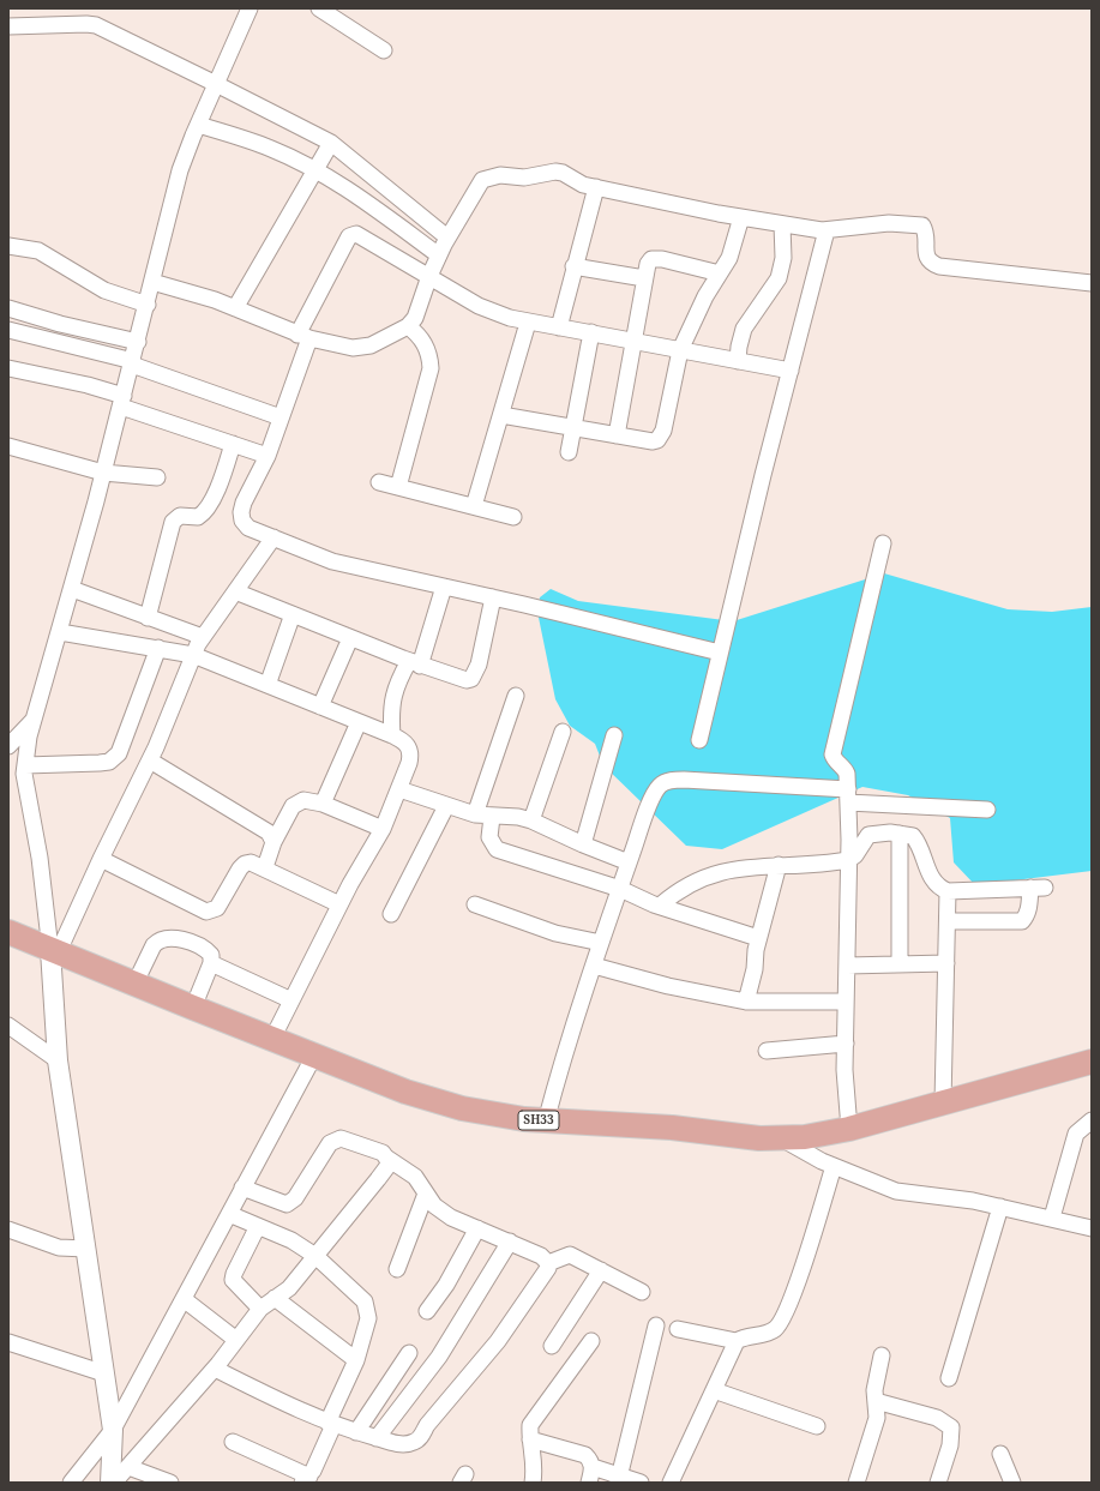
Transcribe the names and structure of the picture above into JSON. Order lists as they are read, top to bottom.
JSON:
{
  "streets": {
    "main road": ["SH33"]
  }
}
